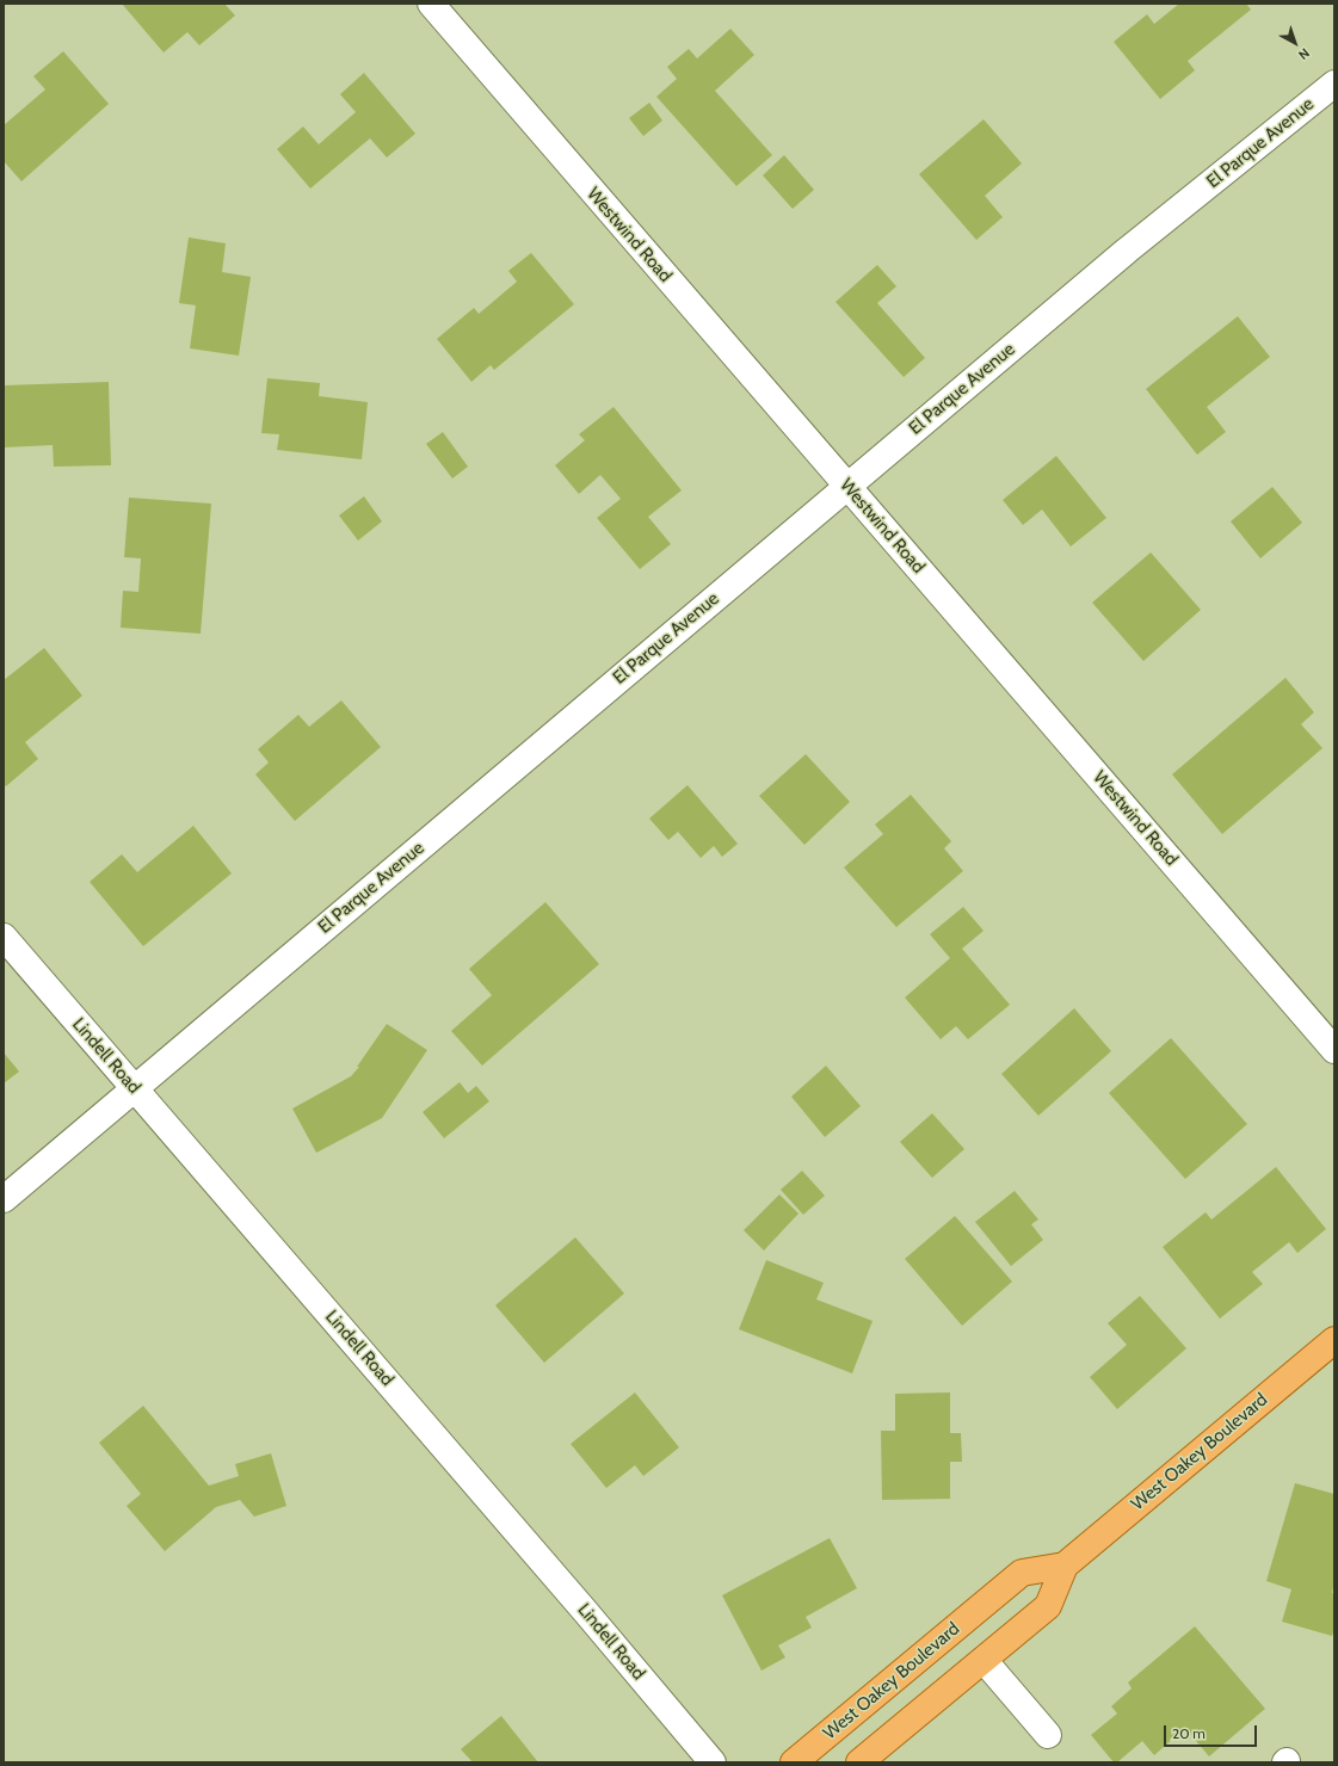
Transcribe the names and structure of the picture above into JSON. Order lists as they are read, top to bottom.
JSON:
{
  "streets": {
    "main road": ["West Oakey Boulevard"],
    "street": ["El Parque Avenue", "Westwind Road", "Lindell Road"]
  },
  "crossings": [
    ["El Parque Avenue", "Westwind Road"],
    ["El Parque Avenue", "Lindell Road"]
  ],
  "scale_bar": "20 m",
  "north": "bottom right"
}
